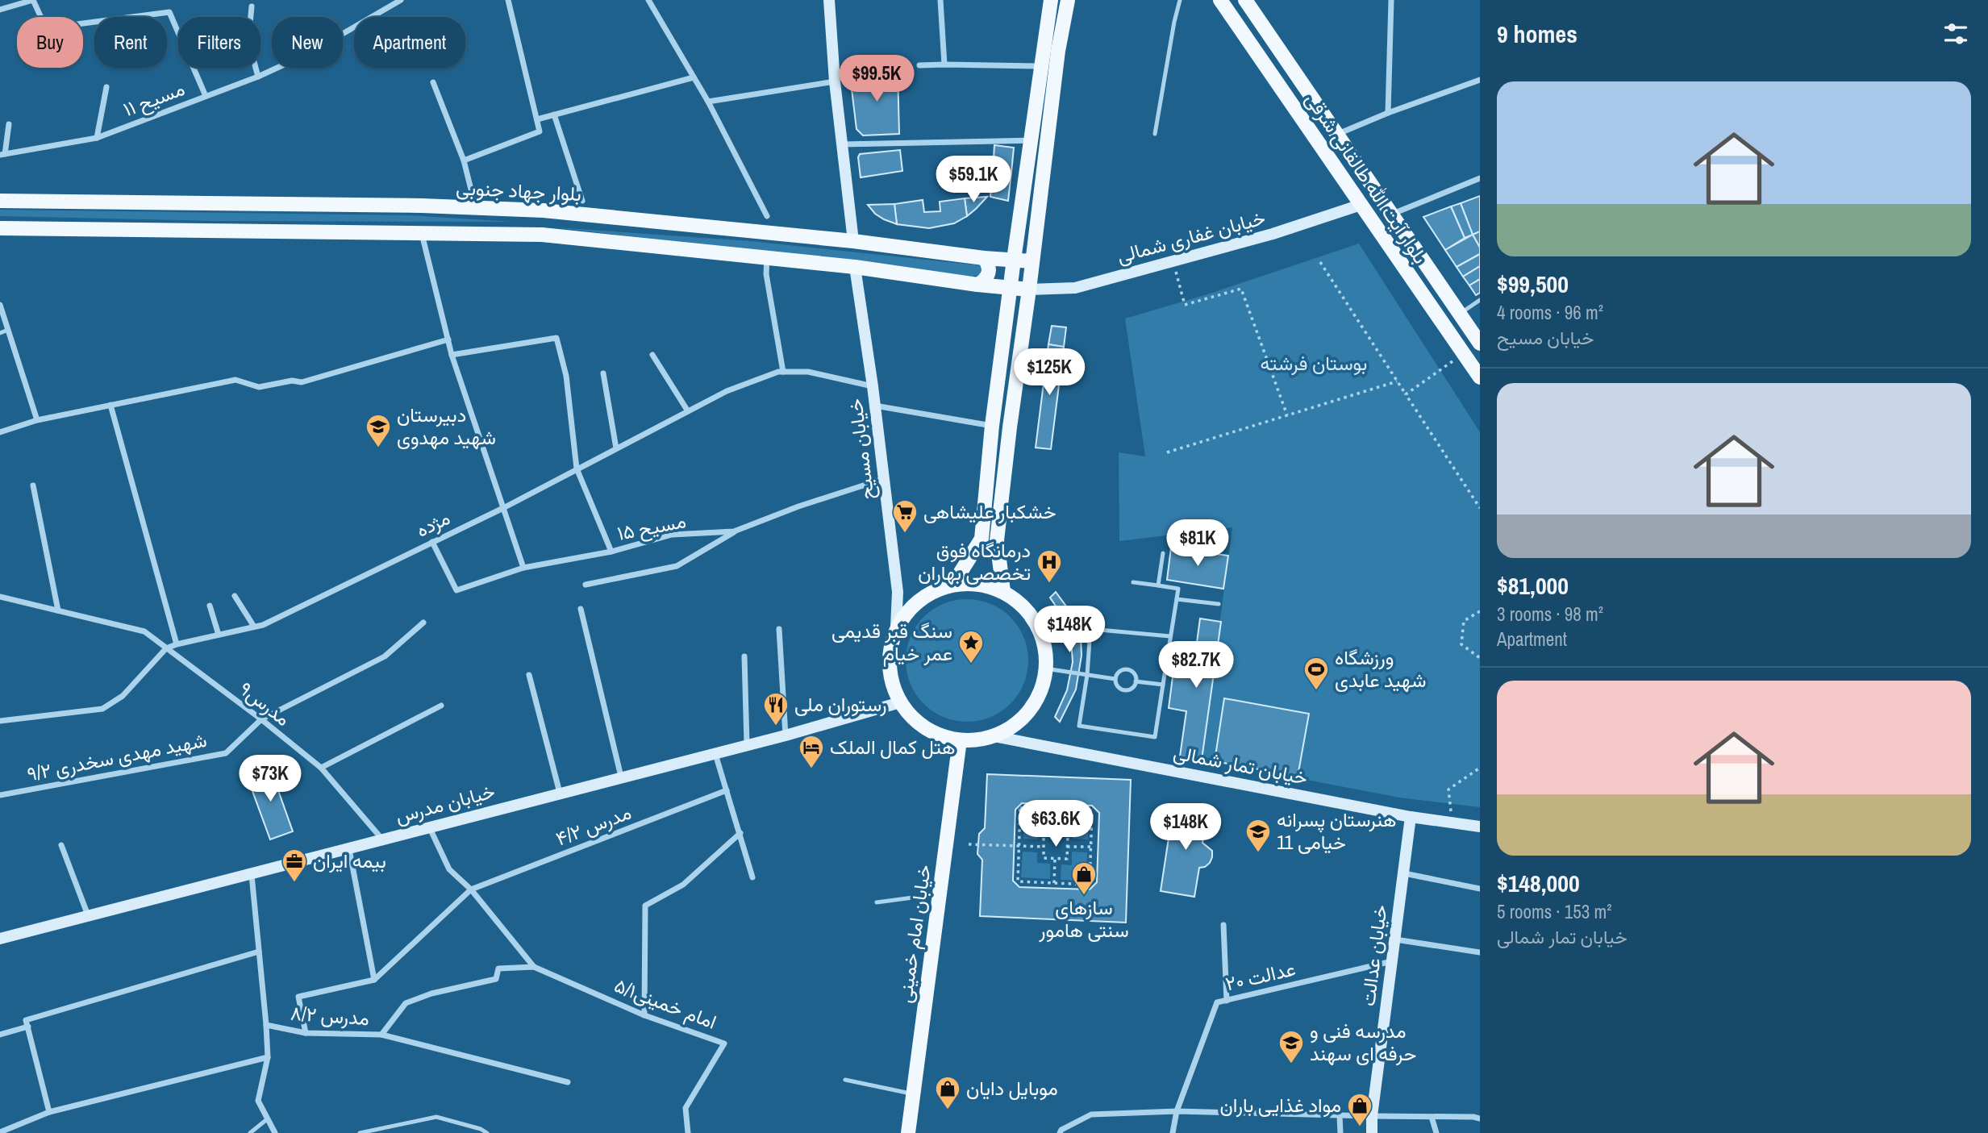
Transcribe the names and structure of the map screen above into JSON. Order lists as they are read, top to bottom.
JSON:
{
  "streets": {
    "main road": [
      "بلوار آیت الله طالقانی شرقی",
      "بلوار جهاد جنوبی",
      "خیابان غفاری شمالی",
      "خیابان مسیح",
      "خیابان تمار شمالی",
      "خیابان مدرس",
      "خیابان امام خمینی",
      "خیابان عدالت"
    ],
    "street": [
      "مسیح ۱۱",
      "مژده",
      "مسیح ۱۵",
      "مدرس۹",
      "شهید مهدی سخدری ۹/۲",
      "مدرس ۴/۲",
      "عدالت ۲۰",
      "امام خمینی۵/۱",
      "مدرس ۸/۲"
    ]
  },
  "crossings": [
    ["بلوار آیت الله طالقانی شرقی", "خیابان غفاری شمالی"],
    ["خیابان مسیح", "مژده"],
    ["خیابان مسیح", "مسیح ۱۵"],
    ["خیابان مسیح", "خیابان تمار شمالی"],
    ["خیابان مسیح", "خیابان مدرس"],
    ["خیابان مسیح", "خیابان امام خمینی"],
    ["مژده", "مسیح ۱۵"],
    ["مژده", "مدرس۹"],
    ["مدرس۹", "شهید مهدی سخدری ۹/۲"],
    ["مدرس۹", "خیابان مدرس"],
    ["خیابان تمار شمالی", "خیابان مدرس"],
    ["خیابان تمار شمالی", "خیابان امام خمینی"],
    ["خیابان تمار شمالی", "خیابان عدالت"],
    ["خیابان مدرس", "خیابان امام خمینی"],
    ["خیابان عدالت", "عدالت ۲۰"],
    ["امام خمینی۵/۱", "مدرس ۸/۲"]
  ],
  "parks": ["بوستان فرشته"],
  "places": {
    "school or university": ["دبیرستان شهید مهدوی", "هنرستان پسرانه خیامی 11", "مدرسه فنی و حرفه ای سهند"],
    "supermarket": ["خشکبار علیشاهی"],
    "hospital": ["درمانگاه فوق تخصصی بهاران"],
    "place": ["سنگ قبر قدیمی عمر خیام"],
    "sports": ["ورزشگاه شهید عابدی"],
    "restaurant": ["رستوران ملی"],
    "hotel": ["هتل کمال الملک"],
    "office": ["بیمه ایران"],
    "shop": ["سازهای سنتی هامور", "موبایل دایان", "مواد غذایی باران"]
  },
  "page": {
    "heading": "9 homes",
    "chip": [
      "Buy",
      "Rent",
      "Filters",
      "New",
      "Apartment"
    ],
    "price": [
      "$99.5K",
      "$59.1K",
      "$125K",
      "$81K",
      "$148K",
      "$82.7K",
      "$73K",
      "$63.6K",
      "$148K"
    ],
    "list": [
      {
        "name": "$99,500",
        "note": "4 rooms · 96 m² · خیابان مسیح"
      },
      {
        "name": "$81,000",
        "note": "3 rooms · 98 m² · Apartment"
      },
      {
        "name": "$148,000",
        "note": "5 rooms · 153 m² · خیابان تمار شمالی"
      }
    ]
  }
}
